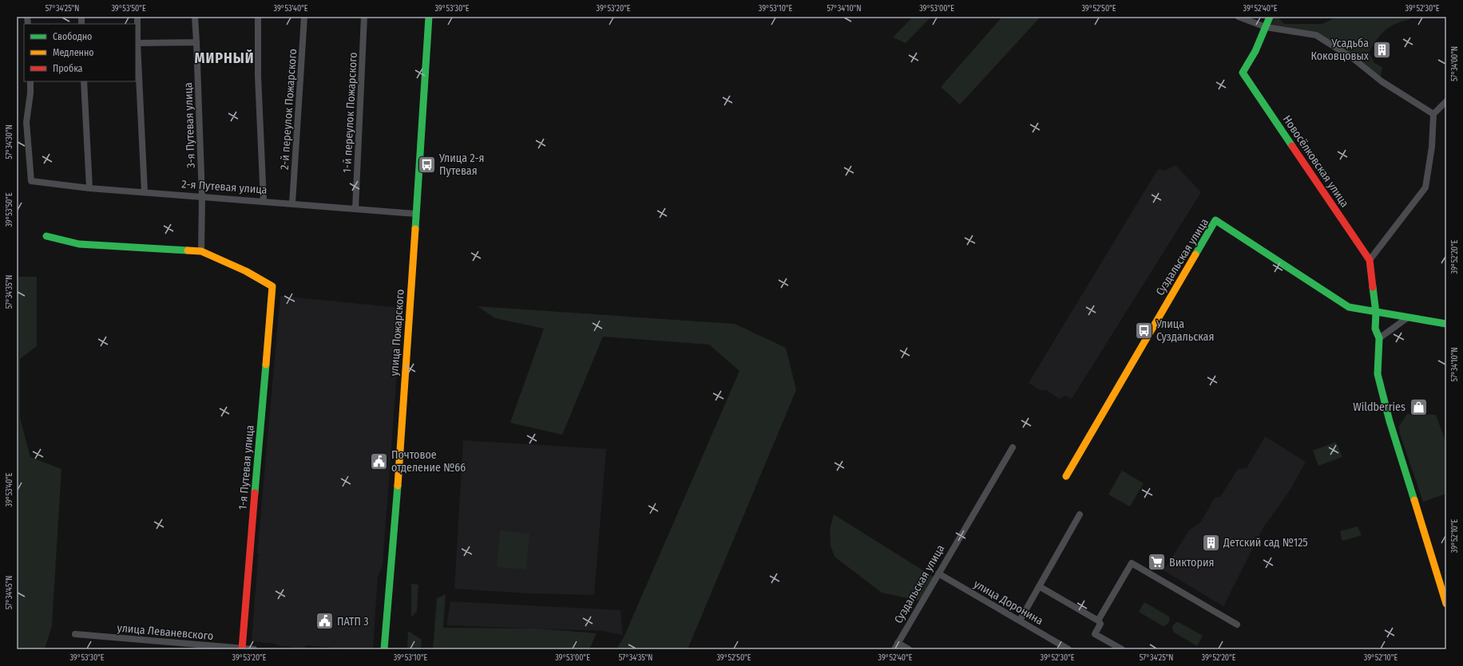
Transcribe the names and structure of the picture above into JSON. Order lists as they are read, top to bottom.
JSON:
{
  "streets": {
    "street": [
      "2-й переулок Пожарского",
      "1-й переулок Пожарского",
      "3-я Путевая улица",
      "Новосёлковская улица",
      "2-я Путевая улица",
      "Суздальская улица",
      "улица Пожарского",
      "1-я Путевая улица",
      "улица Доронина",
      "улица Леваневского"
    ]
  },
  "crossings": [
    ["2-й переулок Пожарского", "2-я Путевая улица"],
    ["1-й переулок Пожарского", "2-я Путевая улица"],
    ["3-я Путевая улица", "2-я Путевая улица"],
    ["3-я Путевая улица", "1-я Путевая улица"],
    ["Новосёлковская улица", "Суздальская улица"],
    ["2-я Путевая улица", "улица Пожарского"],
    ["Суздальская улица", "улица Доронина"],
    ["1-я Путевая улица", "улица Леваневского"]
  ],
  "districts": ["МИРНЫЙ"],
  "places": {
    "building": ["Усадьба Коковцовых", "Детский сад №125"],
    "bus stop": ["Улица 2-я Путевая", "Улица Суздальская"],
    "shop": ["Wildberries"],
    "public building": ["Почтовое отделение №66", "ПАТП 3"],
    "supermarket": ["Виктория"]
  },
  "legend": ["Свободно", "Медленно", "Пробка"],
  "coordinates": [
    "57°34'25\"N",
    "39°53'50\"E",
    "39°53'40\"E",
    "39°53'30\"E",
    "39°53'20\"E",
    "39°53'10\"E",
    "57°34'10\"N",
    "39°53'00\"E",
    "39°52'50\"E",
    "39°52'40\"E",
    "39°52'30\"E",
    "57°34'00\"N",
    "57°34'30\"N",
    "39°52'20\"E",
    "57°34'35\"N",
    "39°52'10\"E",
    "57°34'45\"N"
  ]
}
